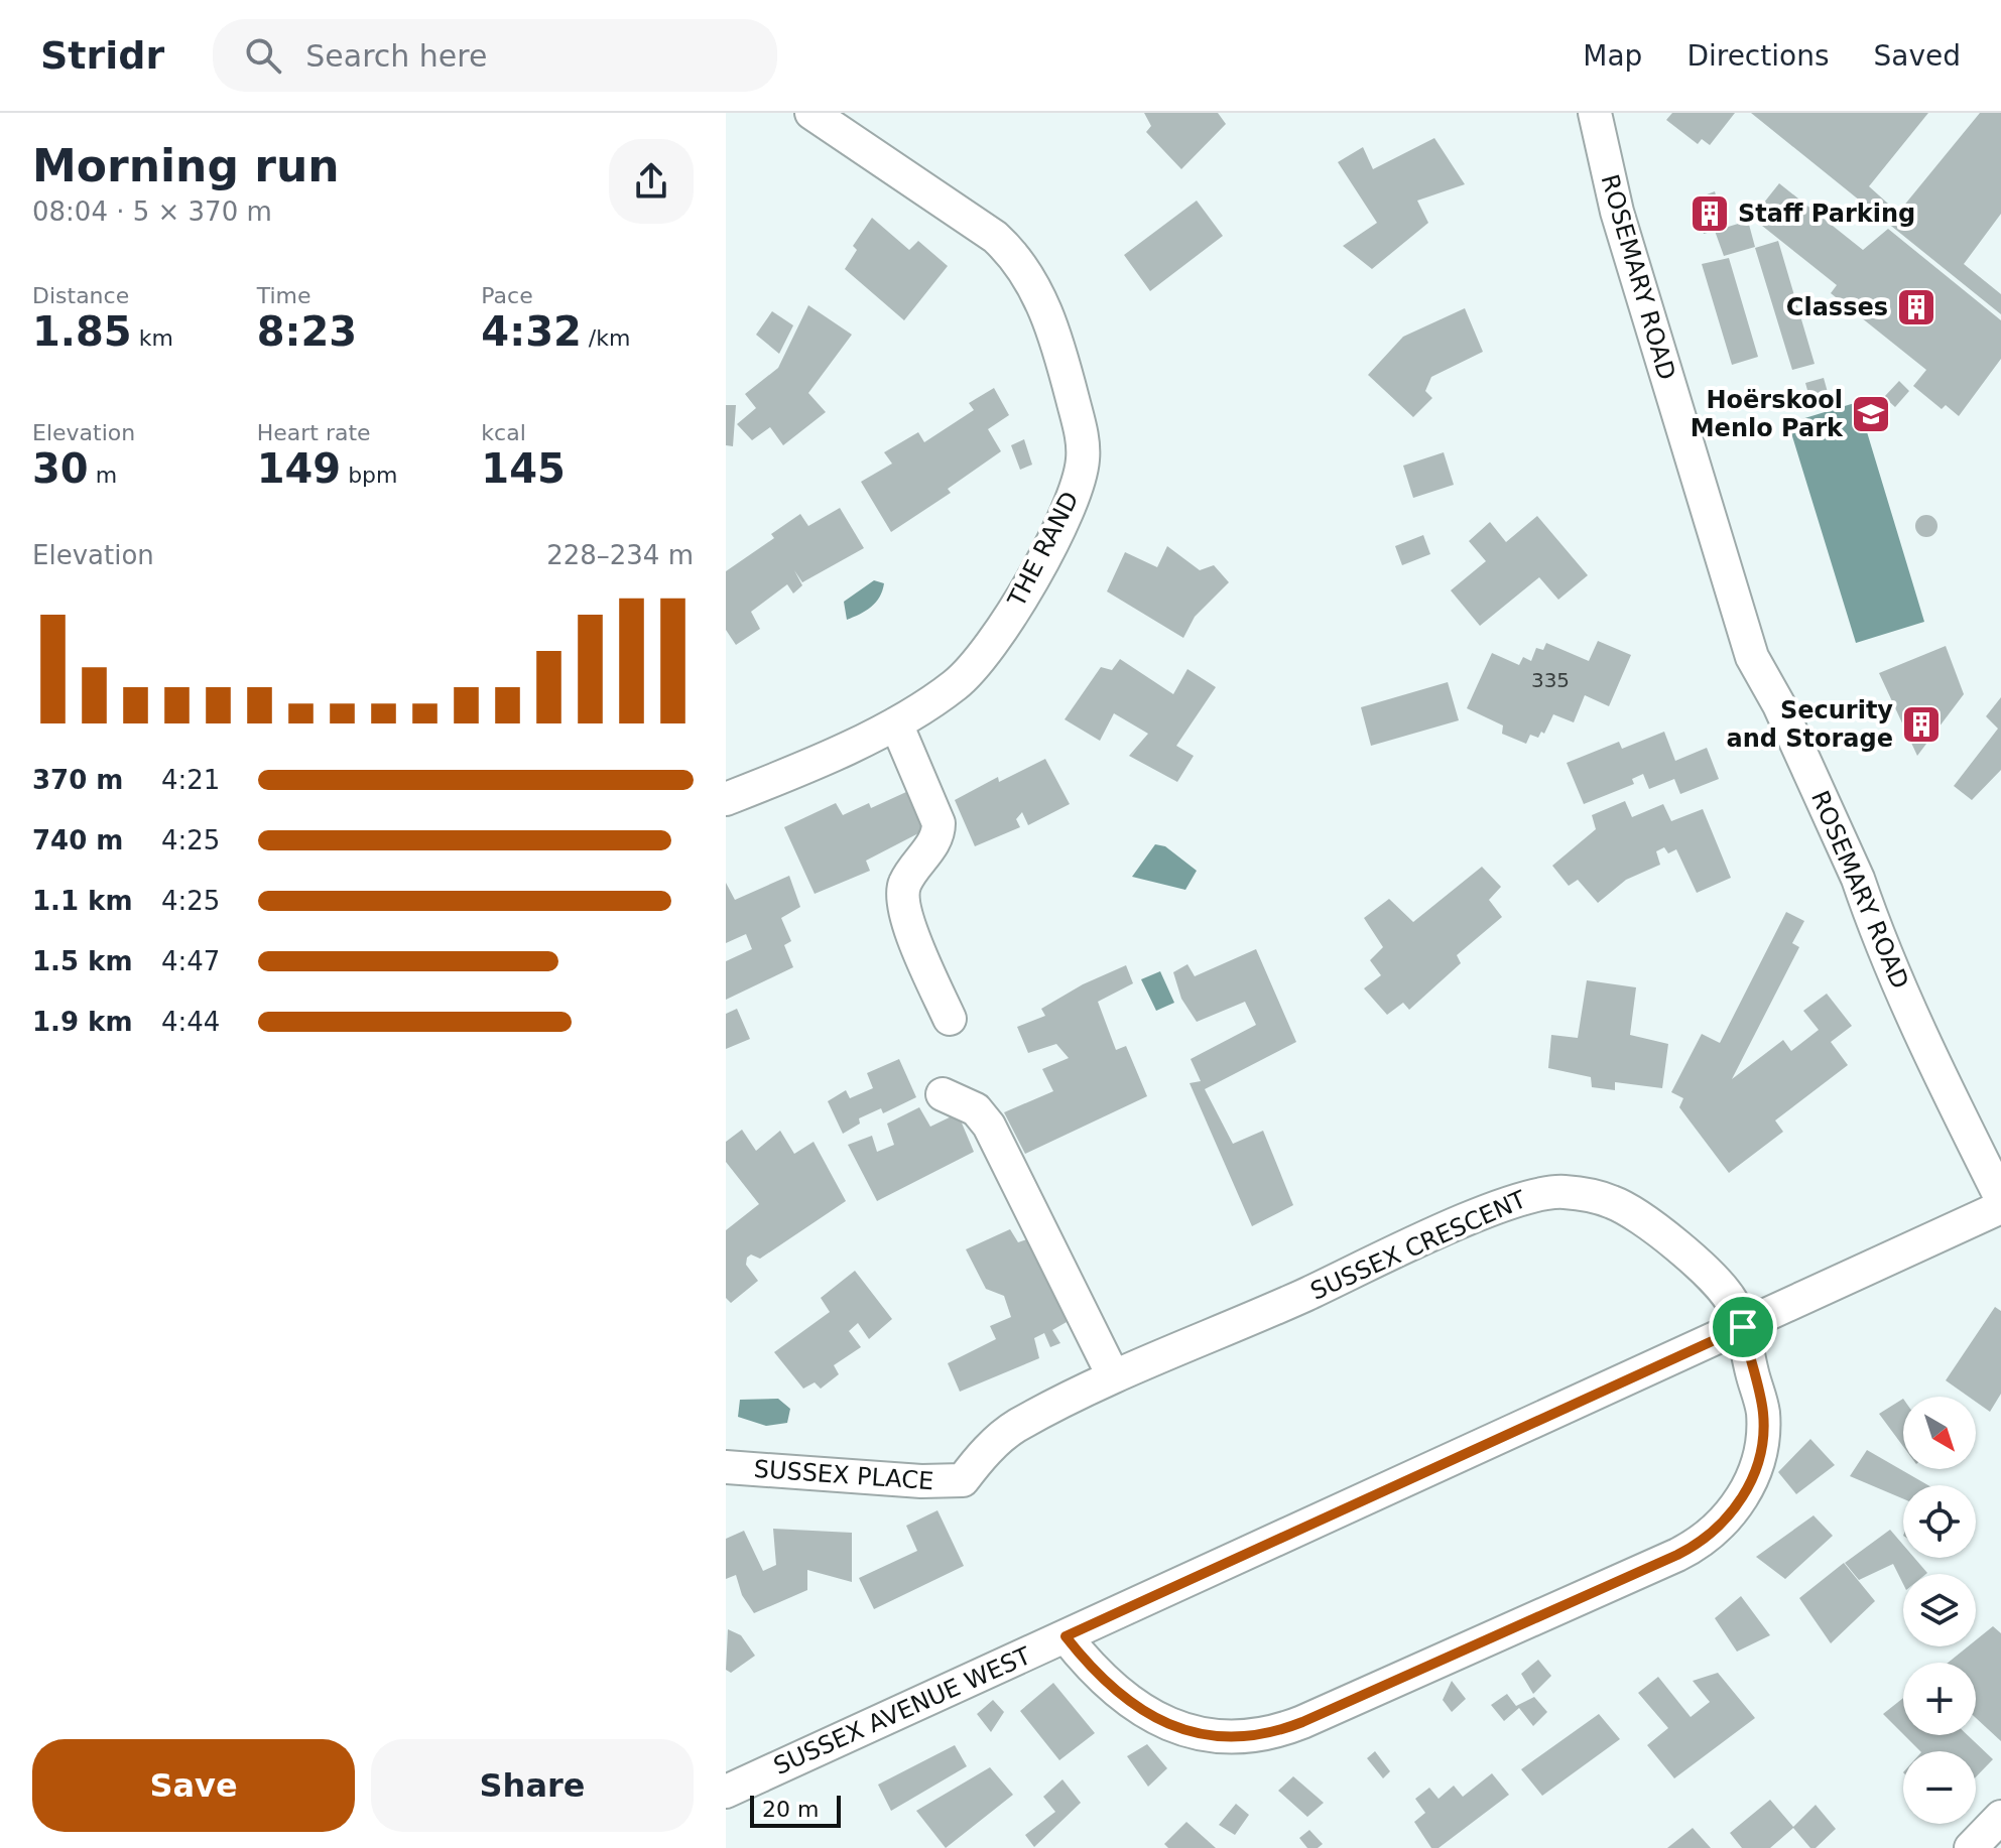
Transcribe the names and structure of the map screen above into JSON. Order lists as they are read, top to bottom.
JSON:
{
  "streets": {
    "street": [
      "ROSEMARY ROAD",
      "THE RAND",
      "SUSSEX CRESCENT",
      "SUSSEX PLACE",
      "SUSSEX AVENUE WEST"
    ]
  },
  "crossings": [
    ["SUSSEX CRESCENT", "SUSSEX PLACE"],
    ["SUSSEX CRESCENT", "SUSSEX AVENUE WEST"]
  ],
  "places": {
    "building": ["Staff Parking", "Classes", "Security and Storage"],
    "school or university": ["Hoërskool Menlo Park"]
  },
  "house_numbers": ["335"],
  "scale_bar": "20 m",
  "north": "bottom right",
  "page": {
    "header": "Stridr",
    "search": "Search here",
    "nav": ["Map", "Directions", "Saved"],
    "heading": ["Morning run", "08:04 · 5 × 370 m"],
    "stats": [
      ["Distance", "1.85 km"],
      ["Time", "8:23"],
      ["Pace", "4:32 /km"],
      ["Elevation", "30 m"],
      ["Heart rate", "149 bpm"],
      ["kcal", "145"]
    ],
    "chart": ["Elevation", "228–234 m"],
    "list": [
      {
        "name": "370 m",
        "note": "4:21"
      },
      {
        "name": "740 m",
        "note": "4:25"
      },
      {
        "name": "1.1 km",
        "note": "4:25"
      },
      {
        "name": "1.5 km",
        "note": "4:47"
      },
      {
        "name": "1.9 km",
        "note": "4:44"
      }
    ],
    "map_buttons": ["+", "−"],
    "buttons": ["Save", "Share"],
    "scale": "20 m"
  }
}
